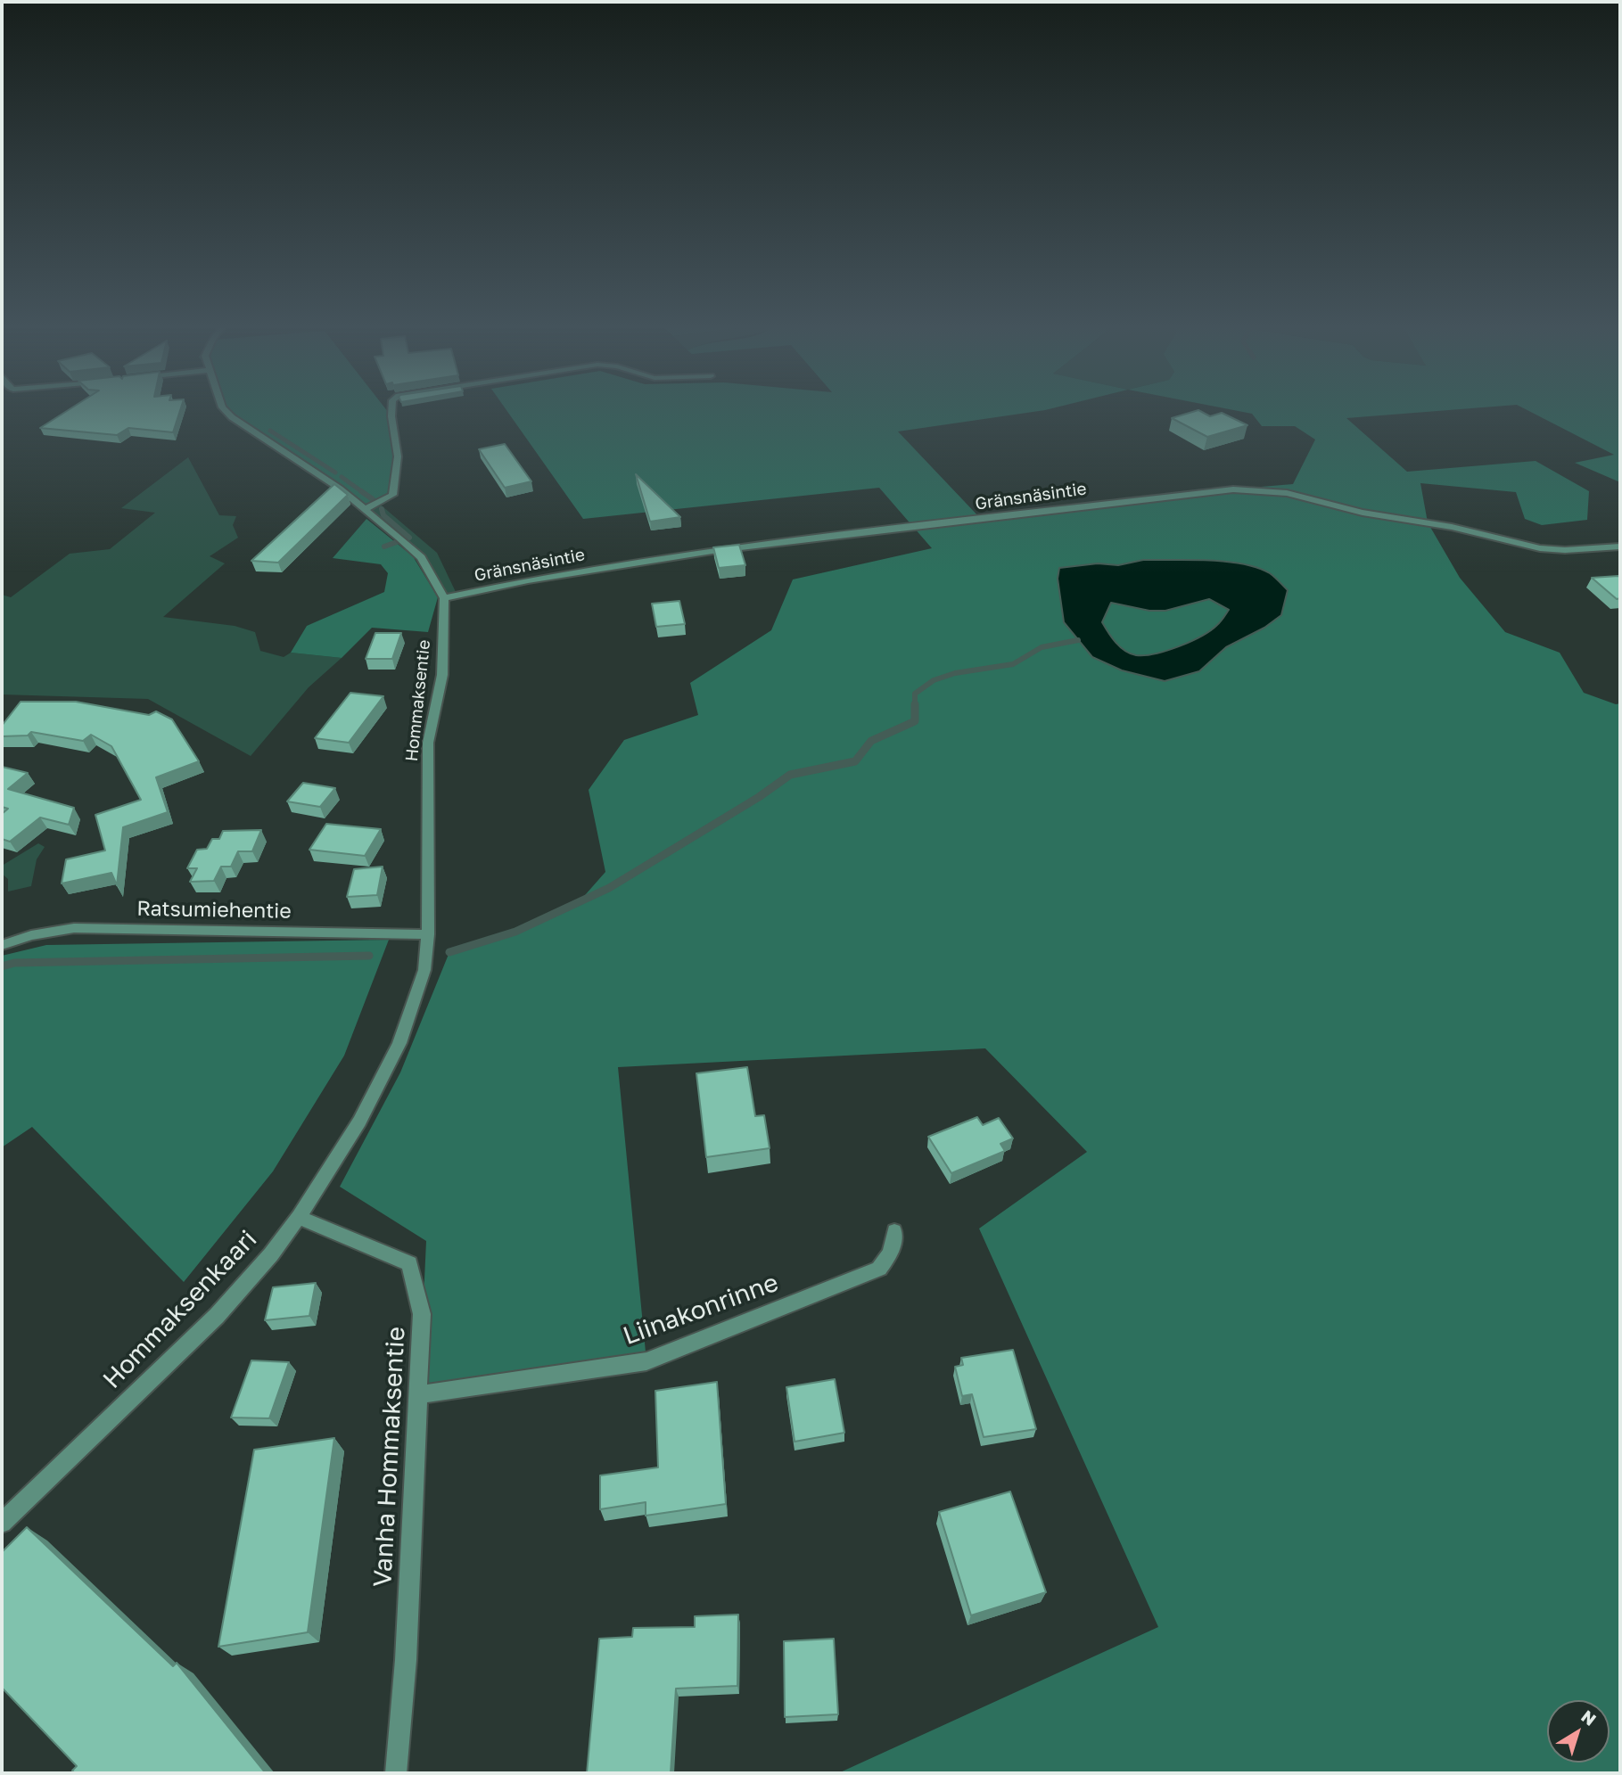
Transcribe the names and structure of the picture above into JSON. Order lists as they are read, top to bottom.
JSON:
{
  "streets": {
    "street": [
      "Gränsnäsintie",
      "Hommaksentie",
      "Ratsumiehentie",
      "Hommaksenkaari",
      "Liinakonrinne",
      "Vanha Hommaksentie"
    ]
  },
  "crossings": [
    ["Gränsnäsintie", "Hommaksentie"],
    ["Hommaksentie", "Ratsumiehentie"],
    ["Hommaksentie", "Hommaksenkaari"],
    ["Hommaksenkaari", "Vanha Hommaksentie"],
    ["Liinakonrinne", "Vanha Hommaksentie"]
  ],
  "north": "top right"
}
